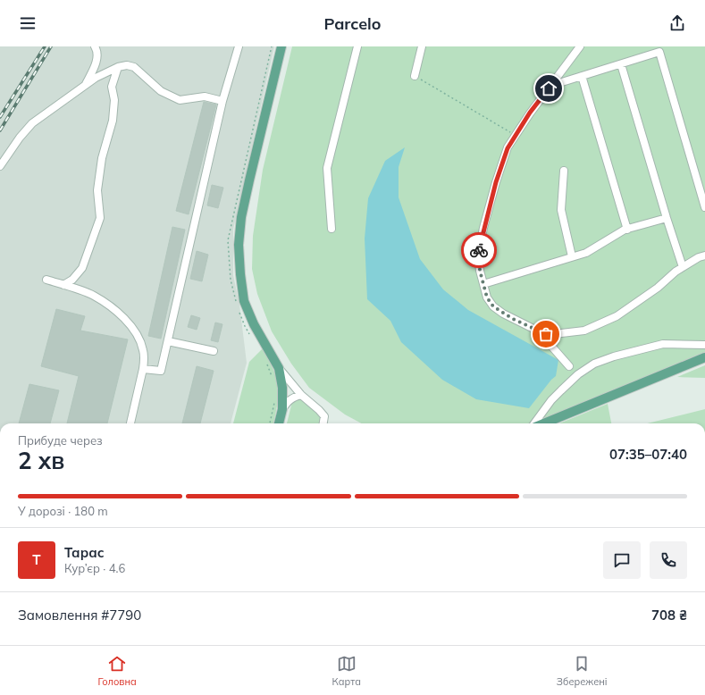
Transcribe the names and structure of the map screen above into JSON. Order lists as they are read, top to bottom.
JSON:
{
  "page": {
    "header": "Parcelo",
    "heading": ["2 хв", "Прибуде через", "07:35–07:40"],
    "panel": [
      "Тарас",
      "Кур’єр · 4.6",
      "Замовлення #7790",
      "708 ₴"
    ],
    "bar": "У дорозі · 180 m",
    "round": "Т",
    "tabs": ["Головна", "Карта", "Збережені"]
  }
}
